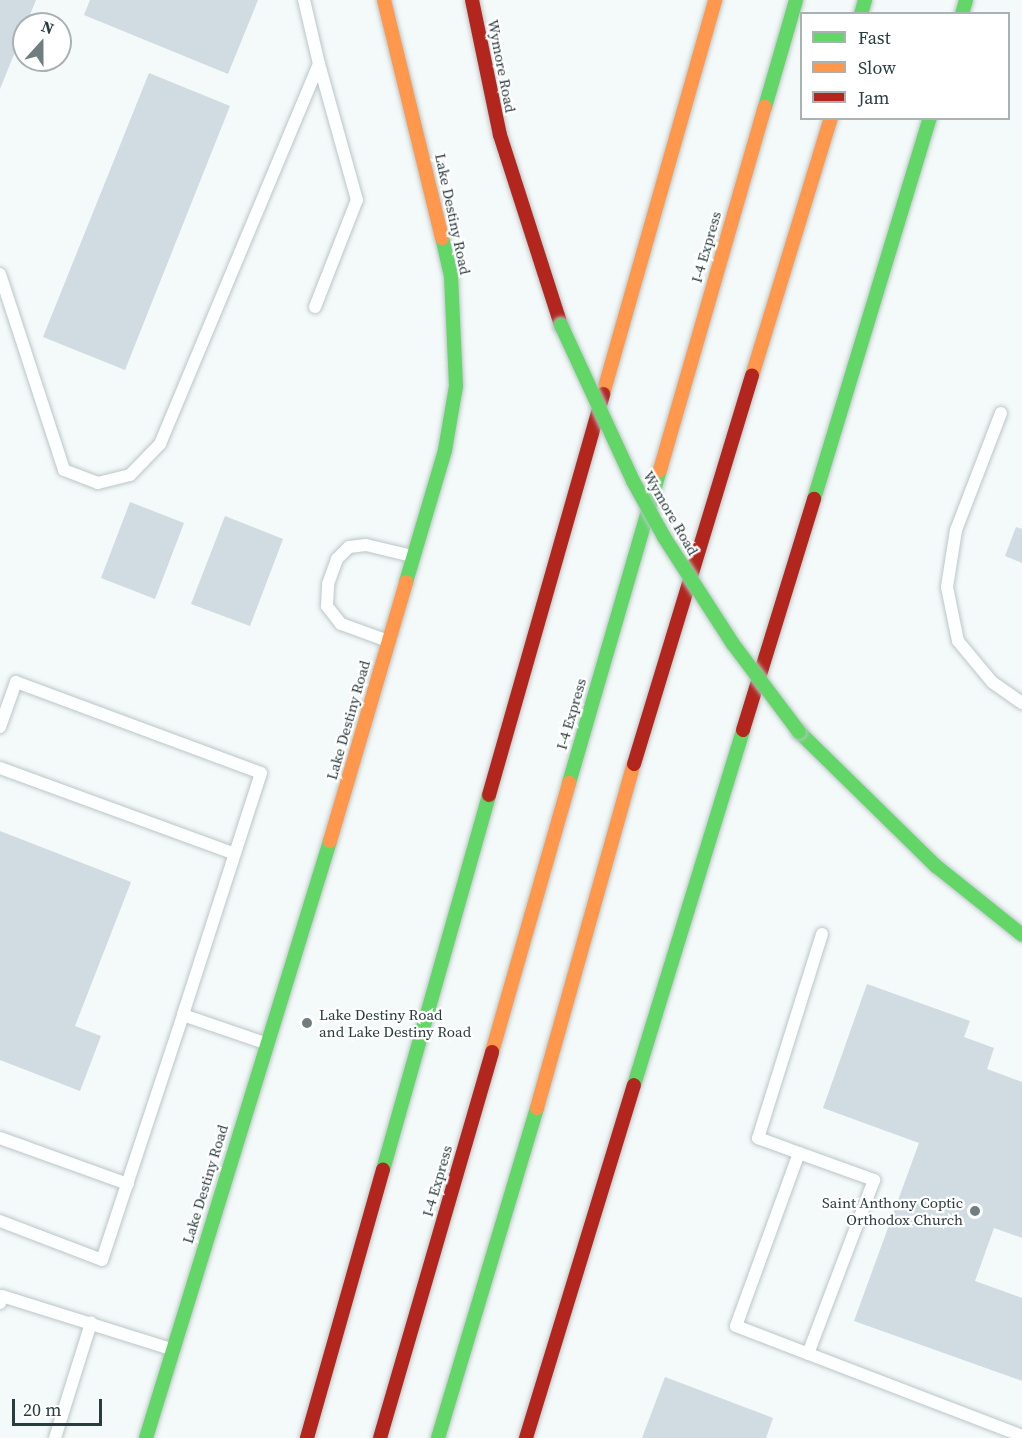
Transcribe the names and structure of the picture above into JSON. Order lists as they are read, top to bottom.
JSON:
{
  "streets": {
    "main road": ["Wymore Road", "Lake Destiny Road", "I-4 Express"]
  },
  "places": ["Lake Destiny Road and Lake Destiny Road", "Saint Anthony Coptic Orthodox Church"],
  "legend": ["Fast", "Slow", "Jam"],
  "scale_bar": "20 m",
  "north": "top"
}
